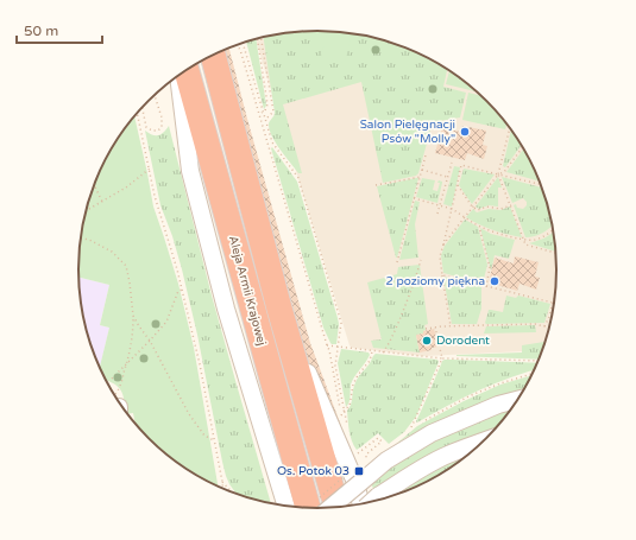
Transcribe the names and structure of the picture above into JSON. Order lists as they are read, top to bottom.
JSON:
{
  "streets": {
    "highway": ["Aleja Armii Krajowej"]
  },
  "places": {
    "other": ["Salon Pielęgnacji Psów \"Molly\"", "2 poziomy piękna", "Dorodent"],
    "transit": ["Os. Potok 03"]
  },
  "scale_bar": "50 m"
}
